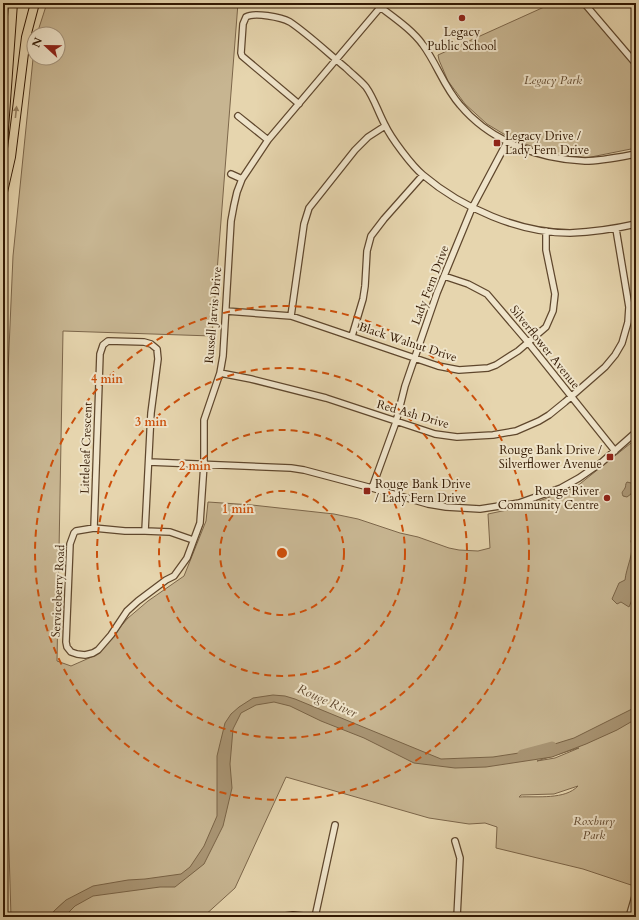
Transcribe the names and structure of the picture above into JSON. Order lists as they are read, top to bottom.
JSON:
{
  "streets": {
    "street": [
      "Lady Fern Drive",
      "Russell Jarvis Drive",
      "Black Walnut Drive",
      "Silverflower Avenue",
      "Red Ash Drive",
      "Littleleaf Crescent",
      "Serviceberry Road"
    ]
  },
  "crossings": [
    ["Lady Fern Drive", "Black Walnut Drive"],
    ["Lady Fern Drive", "Silverflower Avenue"],
    ["Lady Fern Drive", "Red Ash Drive"],
    ["Russell Jarvis Drive", "Black Walnut Drive"],
    ["Russell Jarvis Drive", "Red Ash Drive"],
    ["Russell Jarvis Drive", "Serviceberry Road"],
    ["Black Walnut Drive", "Silverflower Avenue"],
    ["Silverflower Avenue", "Red Ash Drive"],
    ["Littleleaf Crescent", "Serviceberry Road"]
  ],
  "water": ["Rouge River"],
  "parks": ["Legacy Park", "Roxbury Park"],
  "places": {
    "other": ["Legacy Public School", "Rouge River Community Centre"],
    "transit": ["Legacy Drive / Lady Fern Drive", "Rouge Bank Drive / Silverflower Avenue", "Rouge Bank Drive / Lady Fern Drive"]
  },
  "north": "left",
  "rings": [
    "4 min",
    "3 min",
    "2 min",
    "1 min"
  ]
}
